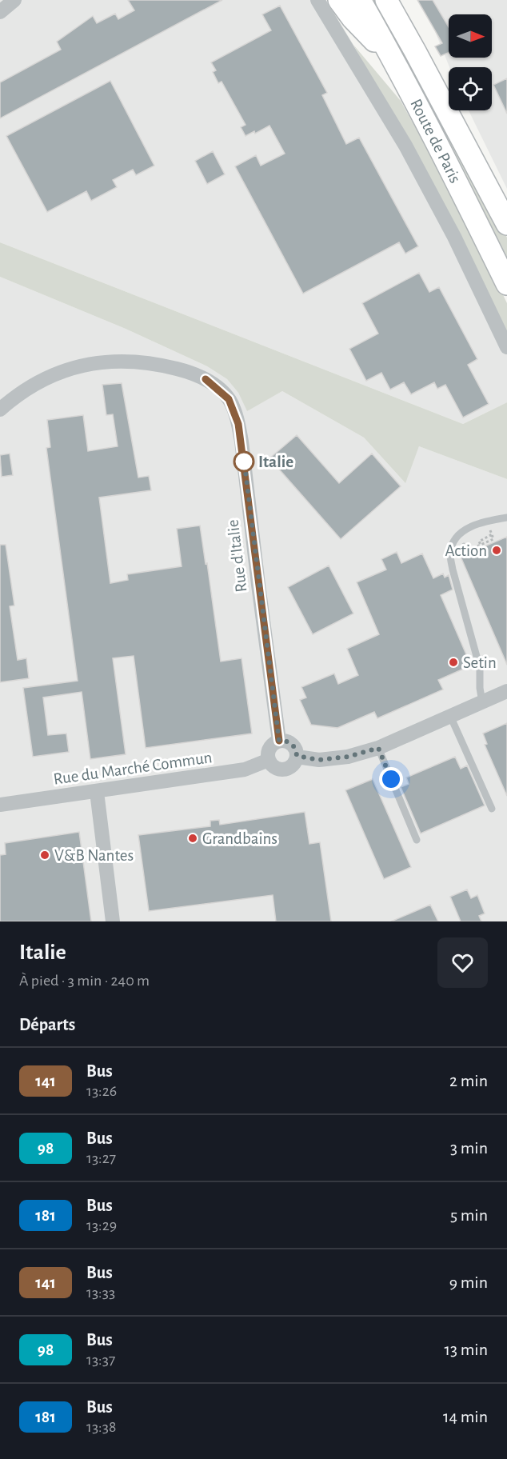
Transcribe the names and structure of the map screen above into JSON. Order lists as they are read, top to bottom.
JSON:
{
  "streets": {
    "main road": ["Route de Paris"],
    "street": ["Rue d'Italie", "Rue du Marché Commun"]
  },
  "crossings": [
    ["Rue d'Italie", "Rue du Marché Commun"]
  ],
  "places": [
    "Italie",
    "Action",
    "Setin",
    "Grandbains",
    "V&B Nantes"
  ],
  "lines": ["bus line 141"],
  "north": "right",
  "page": {
    "heading": [
      ["Italie", "À pied · 3 min · 240 m"],
      "Départs"
    ],
    "list": [
      {
        "mark": "141",
        "name": "Bus",
        "note": "13:26",
        "value": "2 min"
      },
      {
        "mark": "98",
        "name": "Bus",
        "note": "13:27",
        "value": "3 min"
      },
      {
        "mark": "181",
        "name": "Bus",
        "note": "13:29",
        "value": "5 min"
      },
      {
        "mark": "141",
        "name": "Bus",
        "note": "13:33",
        "value": "9 min"
      },
      {
        "mark": "98",
        "name": "Bus",
        "note": "13:37",
        "value": "13 min"
      },
      {
        "mark": "181",
        "name": "Bus",
        "note": "13:38",
        "value": "14 min"
      }
    ]
  }
}
